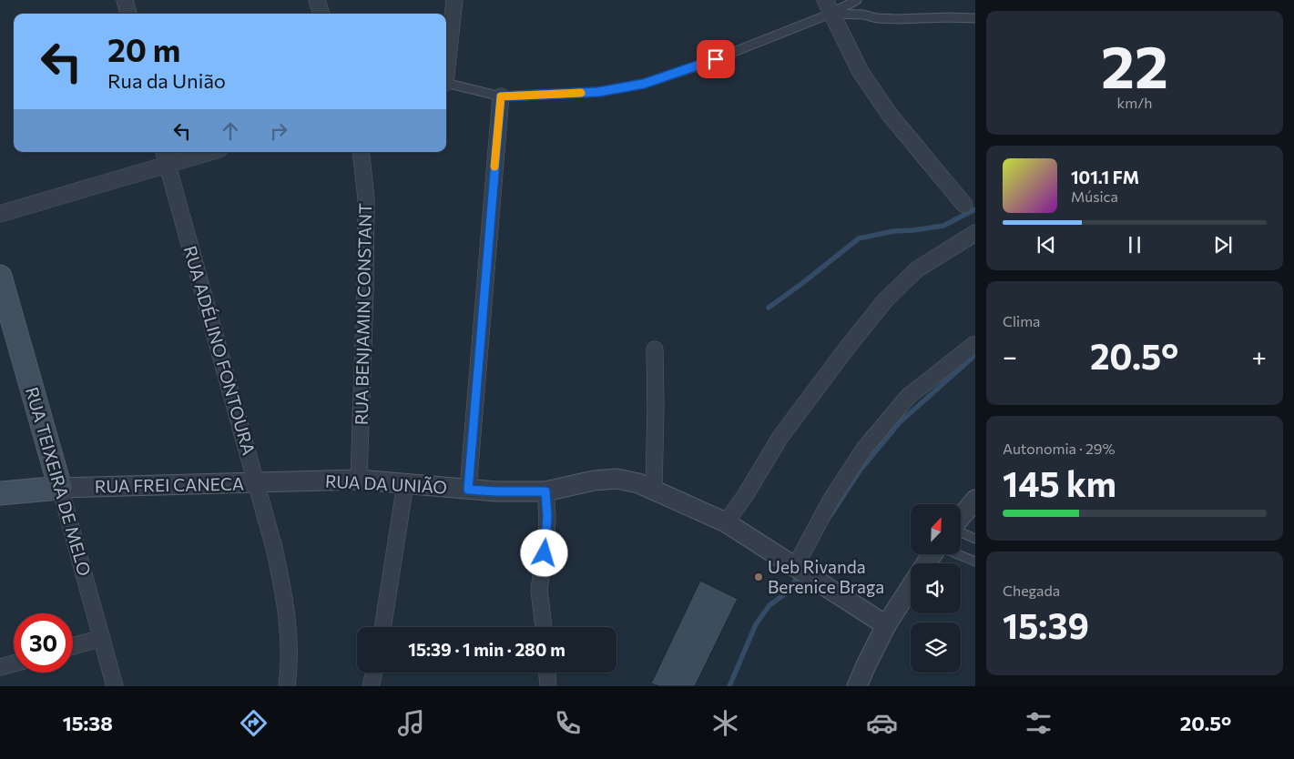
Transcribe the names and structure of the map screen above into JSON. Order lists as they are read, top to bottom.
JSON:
{
  "streets": {
    "main road": ["RUA TEIXEIRA DE MELO", "RUA FREI CANECA"],
    "street": ["RUA BENJAMIN CONSTANT", "RUA ADÉLINO FONTOURA", "RUA DA UNIÃO"]
  },
  "crossings": [
    ["RUA BENJAMIN CONSTANT", "RUA DA UNIÃO"],
    ["RUA ADÉLINO FONTOURA", "RUA DA UNIÃO"],
    ["RUA ADÉLINO FONTOURA", "RUA FREI CANECA"],
    ["RUA TEIXEIRA DE MELO", "RUA FREI CANECA"],
    ["RUA DA UNIÃO", "RUA FREI CANECA"]
  ],
  "places": ["Ueb Rivanda Berenice Braga"],
  "north": "top right",
  "page": {
    "tile": [
      ["22", "km/h"],
      "Clima",
      ["Autonomia · 29%", "145 km"],
      ["Chegada", "15:39"]
    ],
    "turn": ["20 m", "Rua da União"],
    "song": ["101.1 FM", "Música"],
    "heat": ["−", "20.5°", "+"],
    "limit": "30",
    "trip": "15:39 · 1 min · 280 m",
    "tabs": ["15:38", "20.5°"]
  }
}
